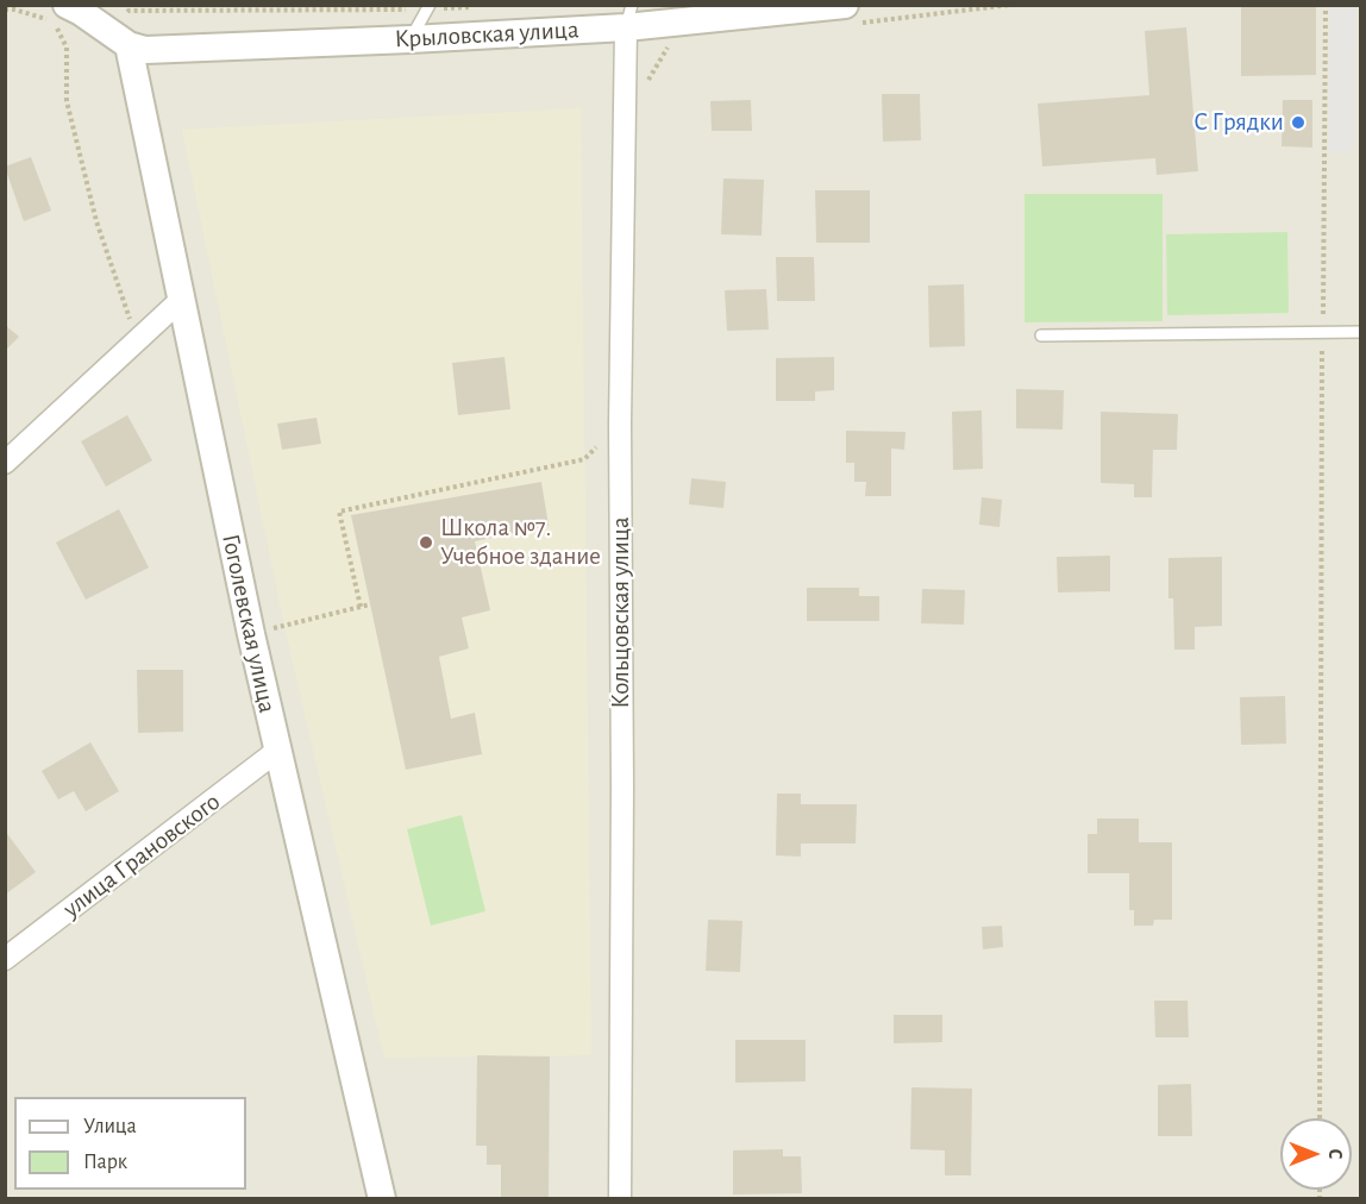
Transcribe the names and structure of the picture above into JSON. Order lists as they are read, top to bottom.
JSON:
{
  "streets": {
    "street": [
      "Крыловская улица",
      "Кольцовская улица",
      "Гоголевская улица",
      "улица Грановского"
    ]
  },
  "crossings": [
    ["Крыловская улица", "Кольцовская улица"],
    ["Крыловская улица", "Гоголевская улица"],
    ["Гоголевская улица", "улица Грановского"]
  ],
  "places": ["С Грядки", "Школа №7. Учебное здание"],
  "legend": ["Улица", "Парк"],
  "north": "right"
}
